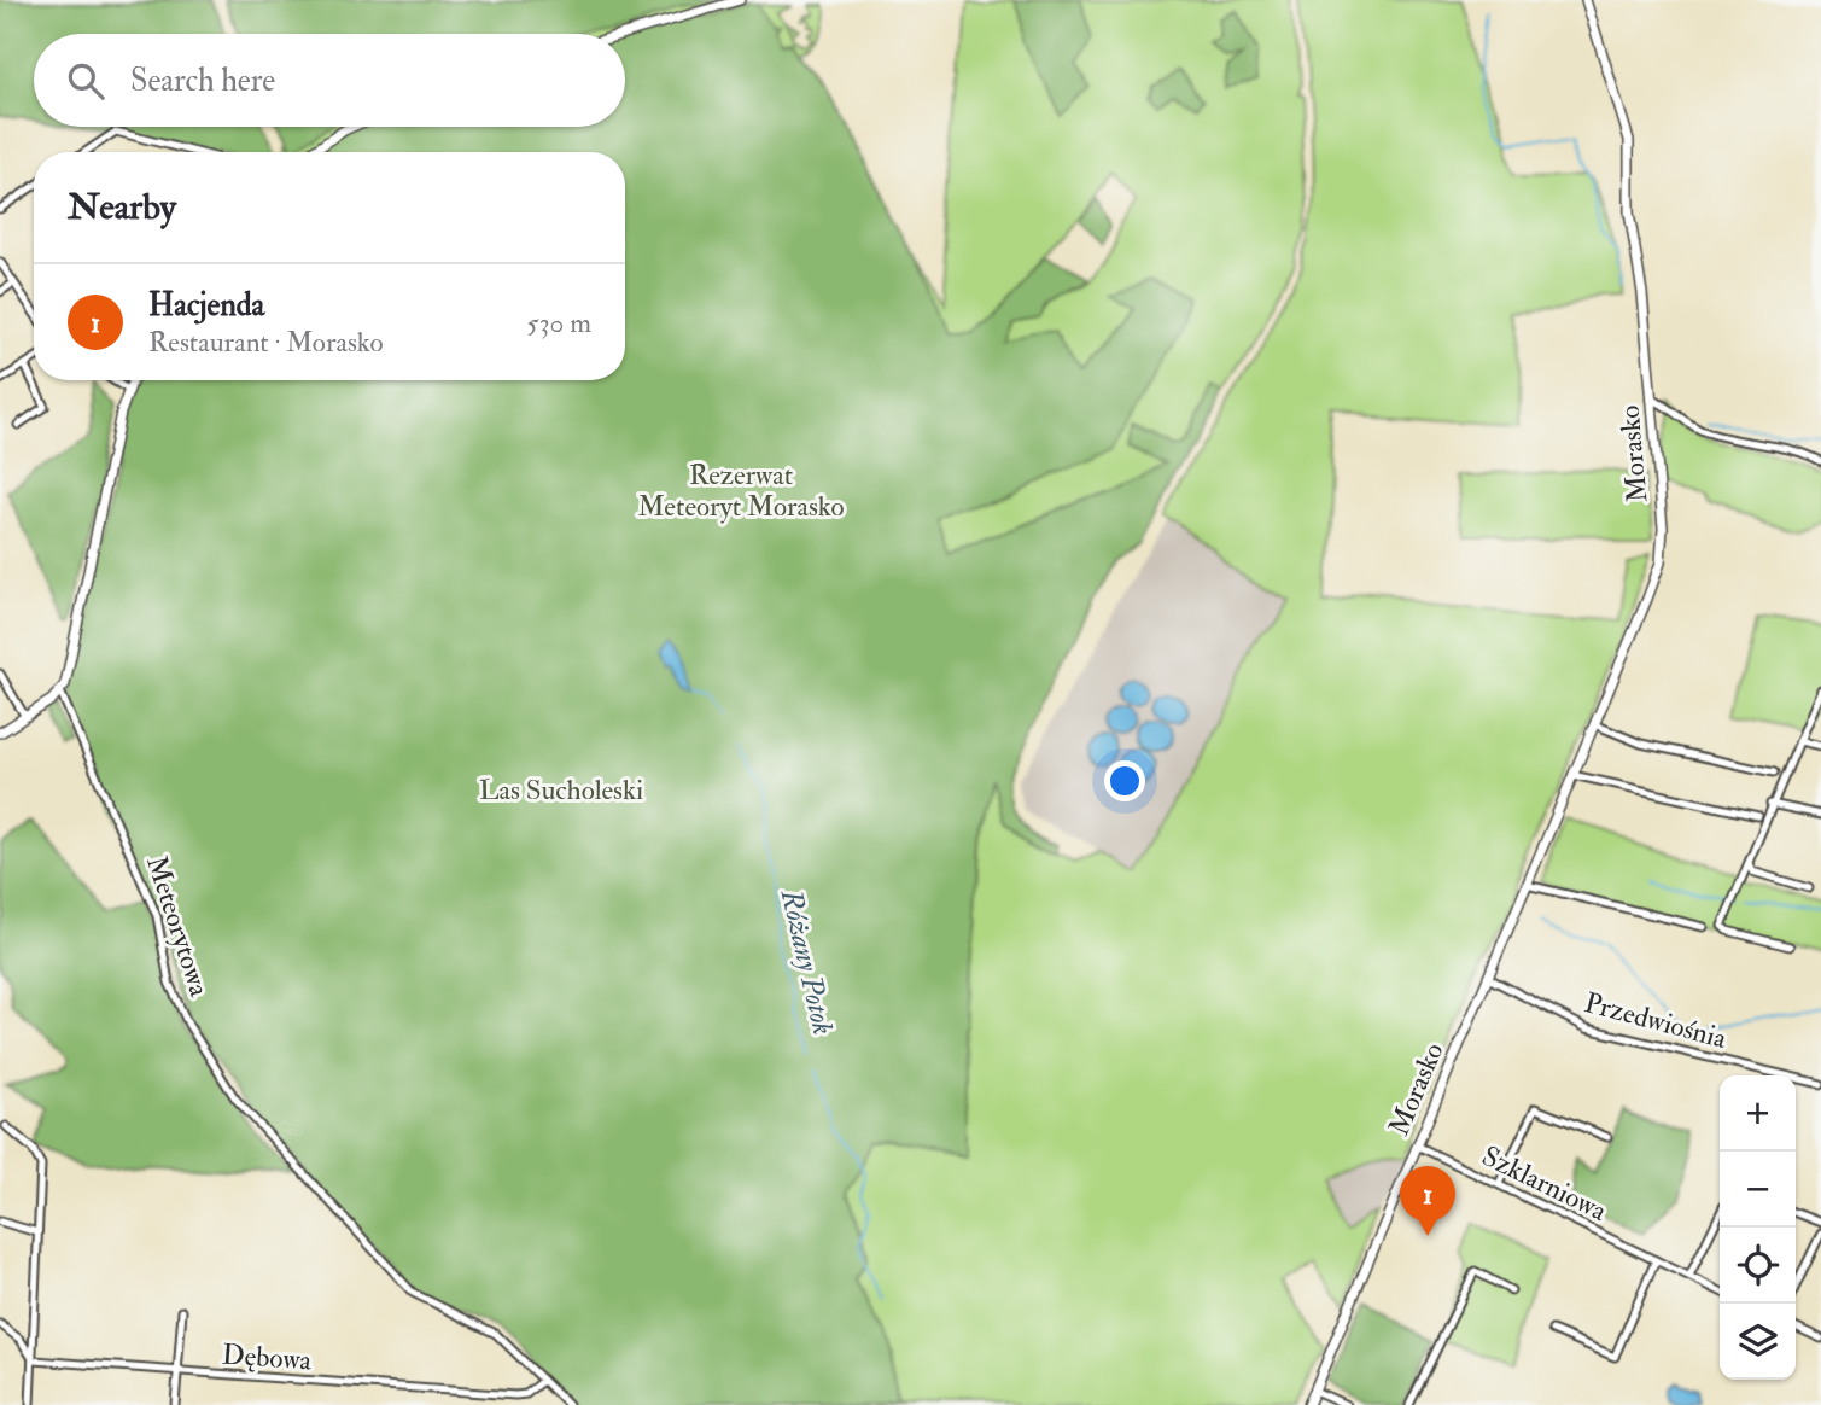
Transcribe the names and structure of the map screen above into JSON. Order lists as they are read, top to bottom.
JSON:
{
  "streets": {
    "street": [
      "Morasko",
      "Meteorytowa",
      "Przedwiośnia",
      "Szklarniowa",
      "Dębowa"
    ]
  },
  "crossings": [
    ["Morasko", "Przedwiośnia"],
    ["Morasko", "Szklarniowa"],
    ["Meteorytowa", "Dębowa"]
  ],
  "water": ["Różany Potok"],
  "parks": ["Rezerwat Meteoryt Morasko", "Las Sucholeski"],
  "page": {
    "search": "Search here",
    "heading": "Nearby",
    "list": [
      {
        "mark": "1",
        "name": "Hacjenda",
        "note": "Restaurant · Morasko",
        "value": "530 m"
      }
    ],
    "map_buttons": ["+", "−"],
    "pins": "1"
  }
}
